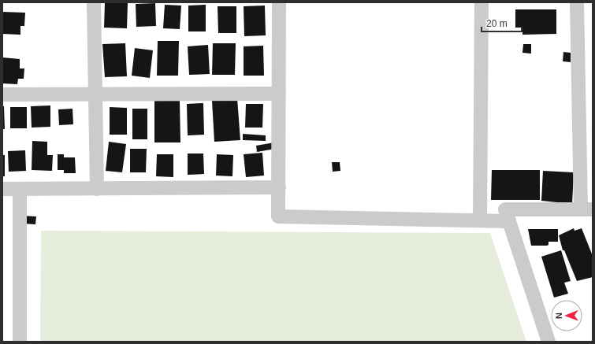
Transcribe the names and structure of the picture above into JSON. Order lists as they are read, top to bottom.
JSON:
{
  "scale_bar": "20 m",
  "north": "left"
}
